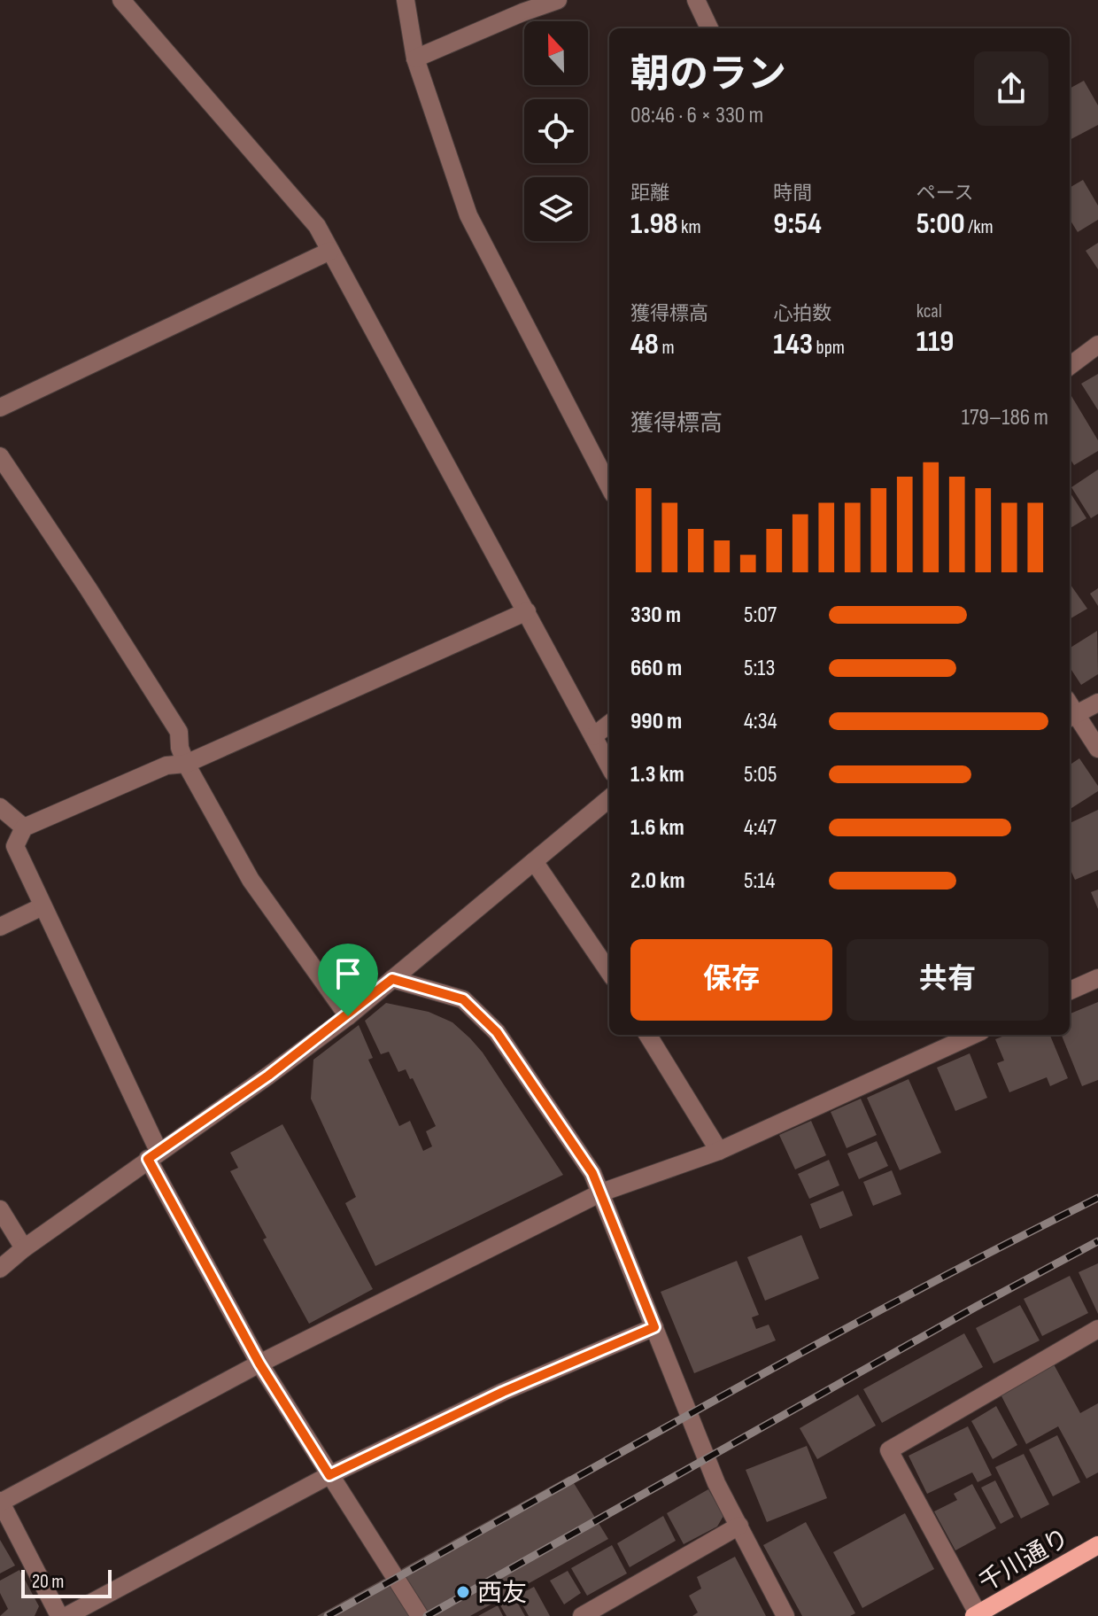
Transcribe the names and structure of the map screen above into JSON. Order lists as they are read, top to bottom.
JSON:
{
  "streets": {
    "main road": ["千川通り"]
  },
  "places": ["西友"],
  "scale_bar": "20 m",
  "north": "top",
  "page": {
    "heading": ["朝のラン", "08:46 · 6 × 330 m"],
    "stats": [
      ["距離", "1.98 km"],
      ["時間", "9:54"],
      ["ペース", "5:00 /km"],
      ["獲得標高", "48 m"],
      ["心拍数", "143 bpm"],
      ["kcal", "119"]
    ],
    "chart": ["獲得標高", "179–186 m"],
    "list": [
      {
        "name": "330 m",
        "note": "5:07"
      },
      {
        "name": "660 m",
        "note": "5:13"
      },
      {
        "name": "990 m",
        "note": "4:34"
      },
      {
        "name": "1.3 km",
        "note": "5:05"
      },
      {
        "name": "1.6 km",
        "note": "4:47"
      },
      {
        "name": "2.0 km",
        "note": "5:14"
      }
    ],
    "buttons": ["保存", "共有"],
    "scale": "20 m"
  }
}
